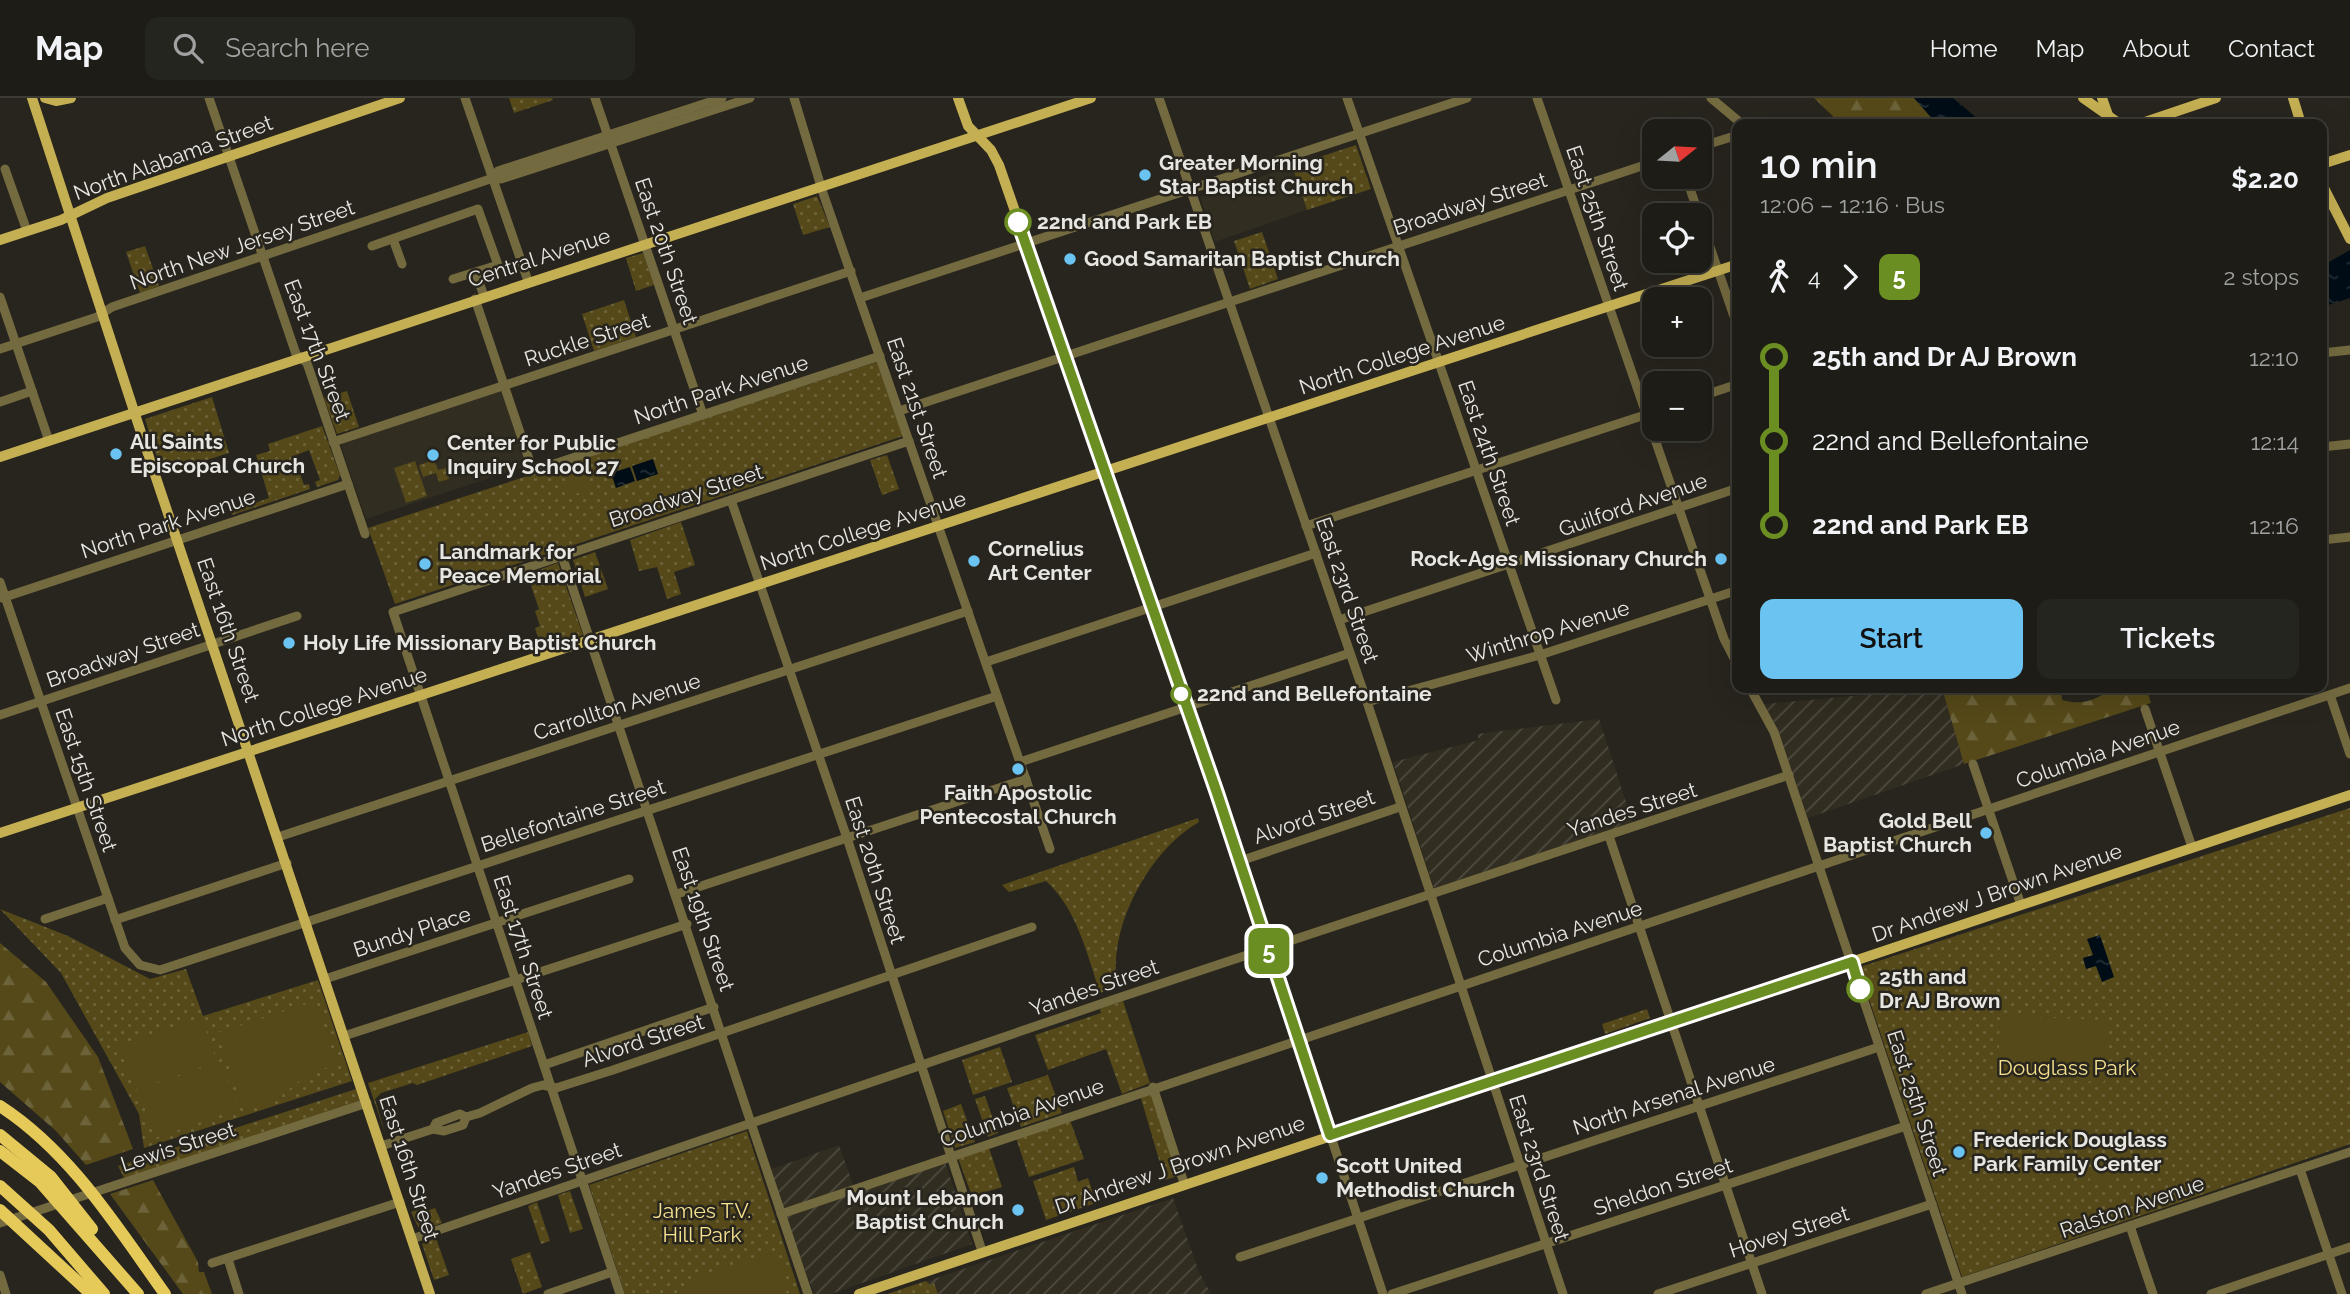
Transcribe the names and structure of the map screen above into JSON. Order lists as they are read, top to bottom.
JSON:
{
  "streets": {
    "main road": [
      "North Alabama Street",
      "Central Avenue",
      "North College Avenue",
      "East 16th Street",
      "Dr Andrew J Brown Avenue"
    ],
    "street": [
      "Broadway Street",
      "East 25th Street",
      "North New Jersey Street",
      "East 20th Street",
      "Ruckle Street",
      "East 17th Street",
      "North Park Avenue",
      "East 21st Street",
      "East 24th Street",
      "Guilford Avenue",
      "East 23rd Street",
      "Winthrop Avenue",
      "Carrollton Avenue",
      "Columbia Avenue",
      "East 15th Street",
      "Yandes Street",
      "Bellefontaine Street",
      "Alvord Street",
      "East 19th Street",
      "Bundy Place",
      "North Arsenal Avenue",
      "Lewis Street",
      "Sheldon Street",
      "Ralston Avenue",
      "Hovey Street"
    ]
  },
  "crossings": [
    ["North Alabama Street", "East 17th Street"],
    ["North Alabama Street", "East 16th Street"],
    ["Broadway Street", "East 25th Street"],
    ["Broadway Street", "East 20th Street"],
    ["Broadway Street", "East 17th Street"],
    ["Broadway Street", "East 21st Street"],
    ["Broadway Street", "East 24th Street"],
    ["Broadway Street", "East 23rd Street"],
    ["Broadway Street", "East 16th Street"],
    ["Broadway Street", "East 15th Street"],
    ["Broadway Street", "East 19th Street"],
    ["East 25th Street", "North College Avenue"],
    ["East 25th Street", "Guilford Avenue"],
    ["East 25th Street", "Winthrop Avenue"],
    ["East 25th Street", "Columbia Avenue"],
    ["East 25th Street", "Yandes Street"],
    ["East 25th Street", "Dr Andrew J Brown Avenue"],
    ["East 25th Street", "North Arsenal Avenue"],
    ["East 25th Street", "Sheldon Street"],
    ["East 25th Street", "Ralston Avenue"],
    ["East 25th Street", "Hovey Street"],
    ["North New Jersey Street", "East 20th Street"],
    ["North New Jersey Street", "East 17th Street"],
    ["North New Jersey Street", "East 16th Street"],
    ["East 20th Street", "Central Avenue"],
    ["East 20th Street", "Ruckle Street"],
    ["East 20th Street", "North College Avenue"],
    ["East 20th Street", "North Park Avenue"],
    ["East 20th Street", "Carrollton Avenue"],
    ["East 20th Street", "Columbia Avenue"],
    ["East 20th Street", "Yandes Street"],
    ["East 20th Street", "Bellefontaine Street"],
    ["East 20th Street", "Alvord Street"],
    ["East 20th Street", "Dr Andrew J Brown Avenue"],
    ["Central Avenue", "East 17th Street"],
    ["Central Avenue", "East 21st Street"],
    ["Central Avenue", "East 16th Street"],
    ["Ruckle Street", "East 17th Street"],
    ["Ruckle Street", "North Park Avenue"],
    ["Ruckle Street", "East 21st Street"],
    ["East 17th Street", "North College Avenue"],
    ["East 17th Street", "North Park Avenue"],
    ["East 17th Street", "Carrollton Avenue"],
    ["East 17th Street", "Yandes Street"],
    ["East 17th Street", "Bellefontaine Street"],
    ["East 17th Street", "Alvord Street"],
    ["East 17th Street", "Bundy Place"],
    ["North College Avenue", "East 21st Street"],
    ["North College Avenue", "East 24th Street"],
    ["North College Avenue", "East 23rd Street"],
    ["North College Avenue", "East 16th Street"],
    ["North College Avenue", "East 15th Street"],
    ["North College Avenue", "East 19th Street"],
    ["North Park Avenue", "East 21st Street"],
    ["North Park Avenue", "East 16th Street"],
    ["North Park Avenue", "East 15th Street"],
    ["East 21st Street", "Carrollton Avenue"],
    ["East 21st Street", "Bellefontaine Street"],
    ["East 24th Street", "Guilford Avenue"],
    ["East 24th Street", "Winthrop Avenue"],
    ["Guilford Avenue", "East 23rd Street"],
    ["East 23rd Street", "Winthrop Avenue"],
    ["East 23rd Street", "Columbia Avenue"],
    ["East 23rd Street", "Yandes Street"],
    ["East 23rd Street", "Alvord Street"],
    ["East 23rd Street", "Dr Andrew J Brown Avenue"],
    ["East 23rd Street", "North Arsenal Avenue"],
    ["East 23rd Street", "Sheldon Street"],
    ["East 16th Street", "Carrollton Avenue"],
    ["East 16th Street", "Yandes Street"],
    ["East 16th Street", "Bellefontaine Street"],
    ["East 16th Street", "Alvord Street"],
    ["East 16th Street", "Bundy Place"],
    ["East 16th Street", "Lewis Street"],
    ["Carrollton Avenue", "East 19th Street"],
    ["Columbia Avenue", "East 19th Street"],
    ["East 15th Street", "Bellefontaine Street"],
    ["Yandes Street", "East 19th Street"],
    ["Bellefontaine Street", "East 19th Street"],
    ["Alvord Street", "East 19th Street"]
  ],
  "parks": ["Douglass Park", "James T.V. Hill Park"],
  "places": [
    "Greater Morning Star Baptist Church",
    "22nd and Park EB",
    "Good Samaritan Baptist Church",
    "All Saints Episcopal Church",
    "Center for Public Inquiry School 27",
    "Rock-Ages Missionary Church",
    "Cornelius Art Center",
    "Landmark for Peace Memorial",
    "Holy Life Missionary Baptist Church",
    "22nd and Bellefontaine",
    "Faith Apostolic Pentecostal Church",
    "Gold Bell Baptist Church",
    "25th and Dr AJ Brown",
    "Frederick Douglass Park Family Center",
    "Scott United Methodist Church",
    "Mount Lebanon Baptist Church"
  ],
  "lines": ["bus line 5"],
  "north": "right",
  "page": {
    "header": "Map",
    "search": "Search here",
    "nav": [
      "Home",
      "Map",
      "About",
      "Contact"
    ],
    "on_map": "5",
    "map_buttons": ["+", "−"],
    "heading": ["10 min", "12:06 – 12:16 · Bus", "$2.20"],
    "legs": ["4", "5", "2 stops"],
    "list": [
      {
        "name": "25th and Dr AJ Brown",
        "value": "12:10"
      },
      {
        "name": "22nd and Bellefontaine",
        "value": "12:14"
      },
      {
        "name": "22nd and Park EB",
        "value": "12:16"
      }
    ],
    "buttons": ["Start", "Tickets"]
  }
}
